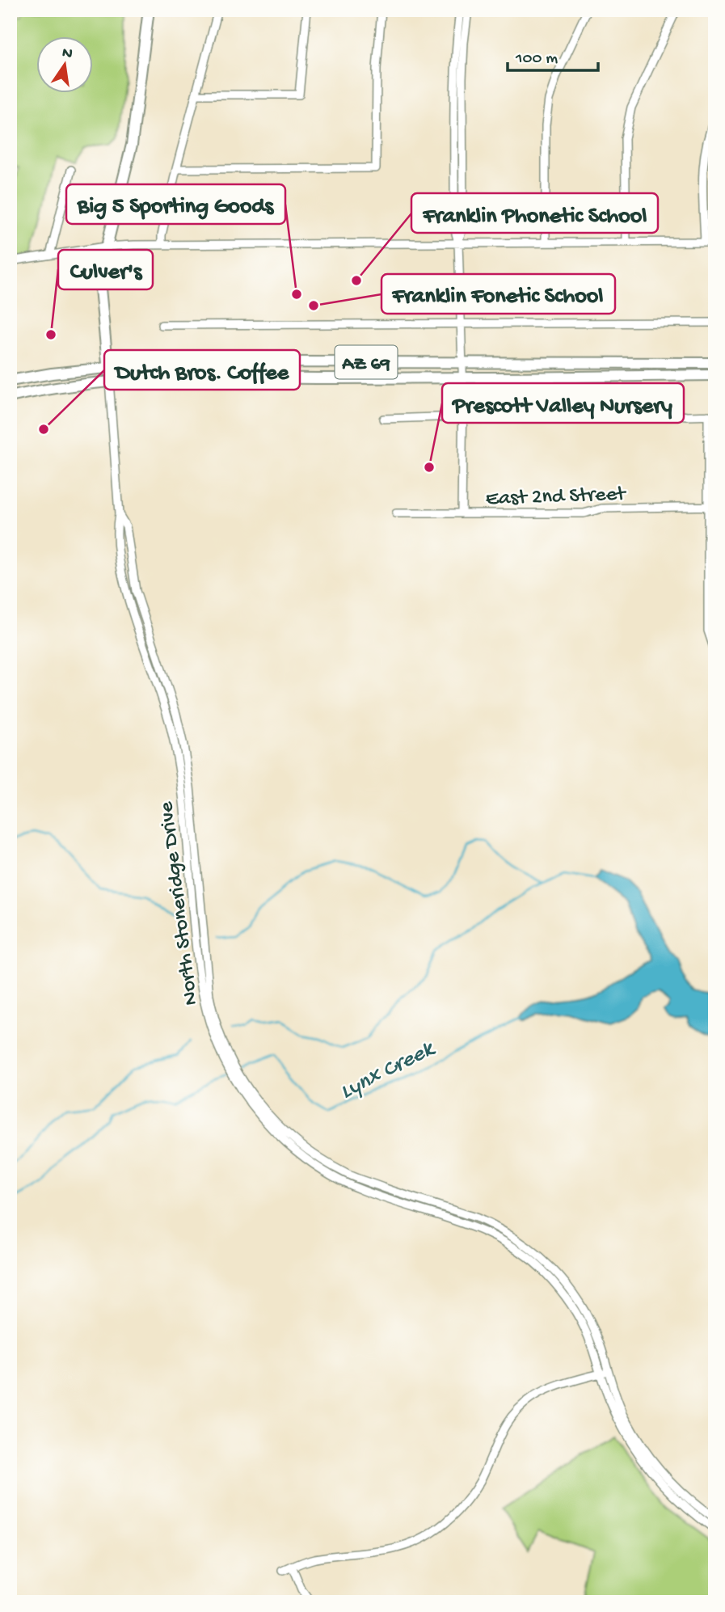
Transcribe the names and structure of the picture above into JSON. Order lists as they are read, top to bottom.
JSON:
{
  "streets": {
    "main road": ["AZ 69", "North Stoneridge Drive"],
    "street": ["East 2nd Street"]
  },
  "crossings": [
    ["AZ 69", "North Stoneridge Drive"]
  ],
  "water": ["Lynx Creek"],
  "places": [
    "Franklin Phonetic School",
    "Big 5 Sporting Goods",
    "Franklin Fonetic School",
    "Culver's",
    "Dutch Bros. Coffee",
    "Prescott Valley Nursery"
  ],
  "scale_bar": "100 m",
  "north": "top"
}
